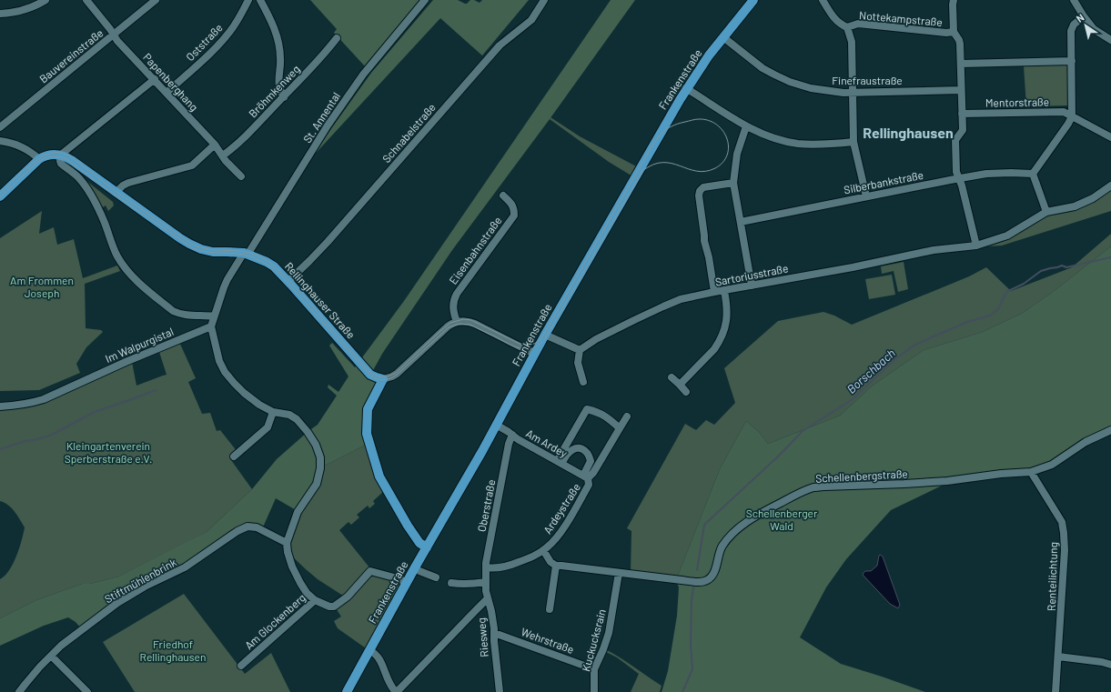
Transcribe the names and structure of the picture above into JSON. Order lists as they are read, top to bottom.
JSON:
{
  "streets": {
    "main road": ["Frankenstraße", "Rellinghauser Straße"],
    "street": [
      "Nottekampstraße",
      "Oststraße",
      "Bauvereinstraße",
      "Finefraustraße",
      "Papenberghang",
      "Bröhmkenweg",
      "Mentorstraße",
      "St. Annental",
      "Schnabelstraße",
      "Silberbankstraße",
      "Eisenbahnstraße",
      "Sartoriusstraße",
      "Im Walpurgistal",
      "Am Ardey",
      "Schellenbergstraße",
      "Oberstraße",
      "Ardeystraße",
      "Renteilichtung",
      "Stiftmühlenbrink",
      "Am Glockenberg",
      "Riesweg",
      "Wehrstraße",
      "Kuckucksrain"
    ]
  },
  "crossings": [
    ["Oststraße", "Papenberghang"],
    ["Bauvereinstraße", "Papenberghang"],
    ["Frankenstraße", "Finefraustraße"],
    ["Frankenstraße", "Am Ardey"],
    ["Papenberghang", "Bröhmkenweg"],
    ["St. Annental", "Rellinghauser Straße"],
    ["Schnabelstraße", "Rellinghauser Straße"],
    ["Am Ardey", "Oberstraße"],
    ["Am Ardey", "Ardeystraße"],
    ["Schellenbergstraße", "Renteilichtung"],
    ["Schellenbergstraße", "Kuckucksrain"],
    ["Oberstraße", "Ardeystraße"],
    ["Oberstraße", "Riesweg"],
    ["Stiftmühlenbrink", "Am Glockenberg"],
    ["Riesweg", "Wehrstraße"],
    ["Wehrstraße", "Kuckucksrain"]
  ],
  "districts": ["Rellinghausen"],
  "water": ["Borschbach"],
  "parks": [
    "Am Frommen Joseph",
    "Kleingartenverein Sperberstraße e.V.",
    "Schellenberger Wald",
    "Friedhof Rellinghausen"
  ],
  "north": "top left"
}
